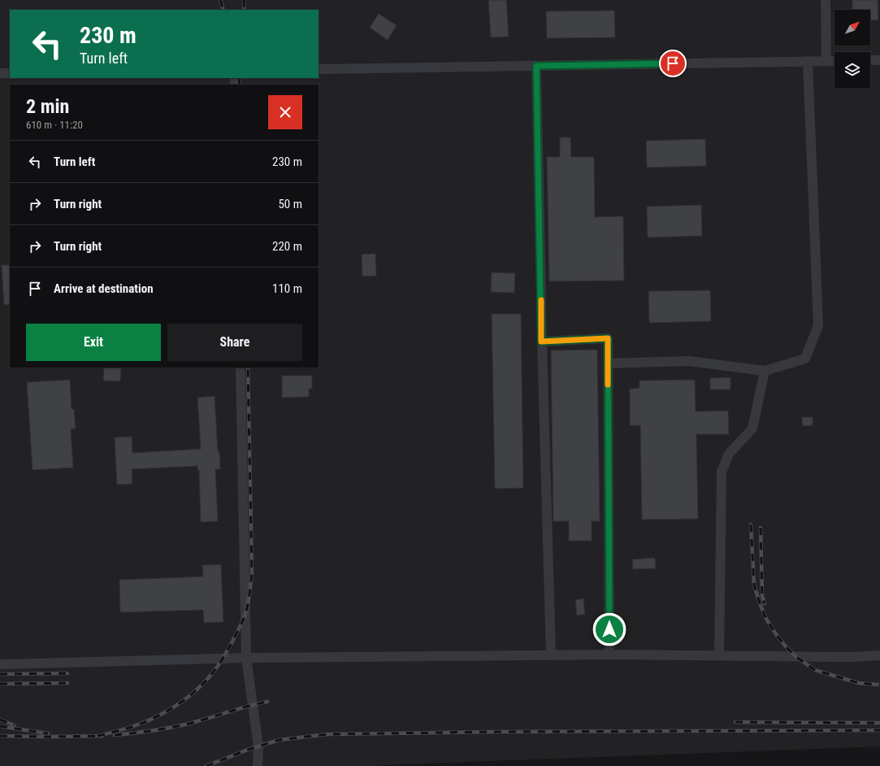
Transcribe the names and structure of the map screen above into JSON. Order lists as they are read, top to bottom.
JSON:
{
  "north": "top right",
  "page": {
    "turn": ["230 m", "Turn left"],
    "heading": ["2 min", "610 m · 11:20"],
    "list": [
      {
        "name": "Turn left",
        "value": "230 m"
      },
      {
        "name": "Turn right",
        "value": "50 m"
      },
      {
        "name": "Turn right",
        "value": "220 m"
      },
      {
        "name": "Arrive at destination",
        "value": "110 m"
      }
    ],
    "buttons": ["Exit", "Share"]
  }
}
